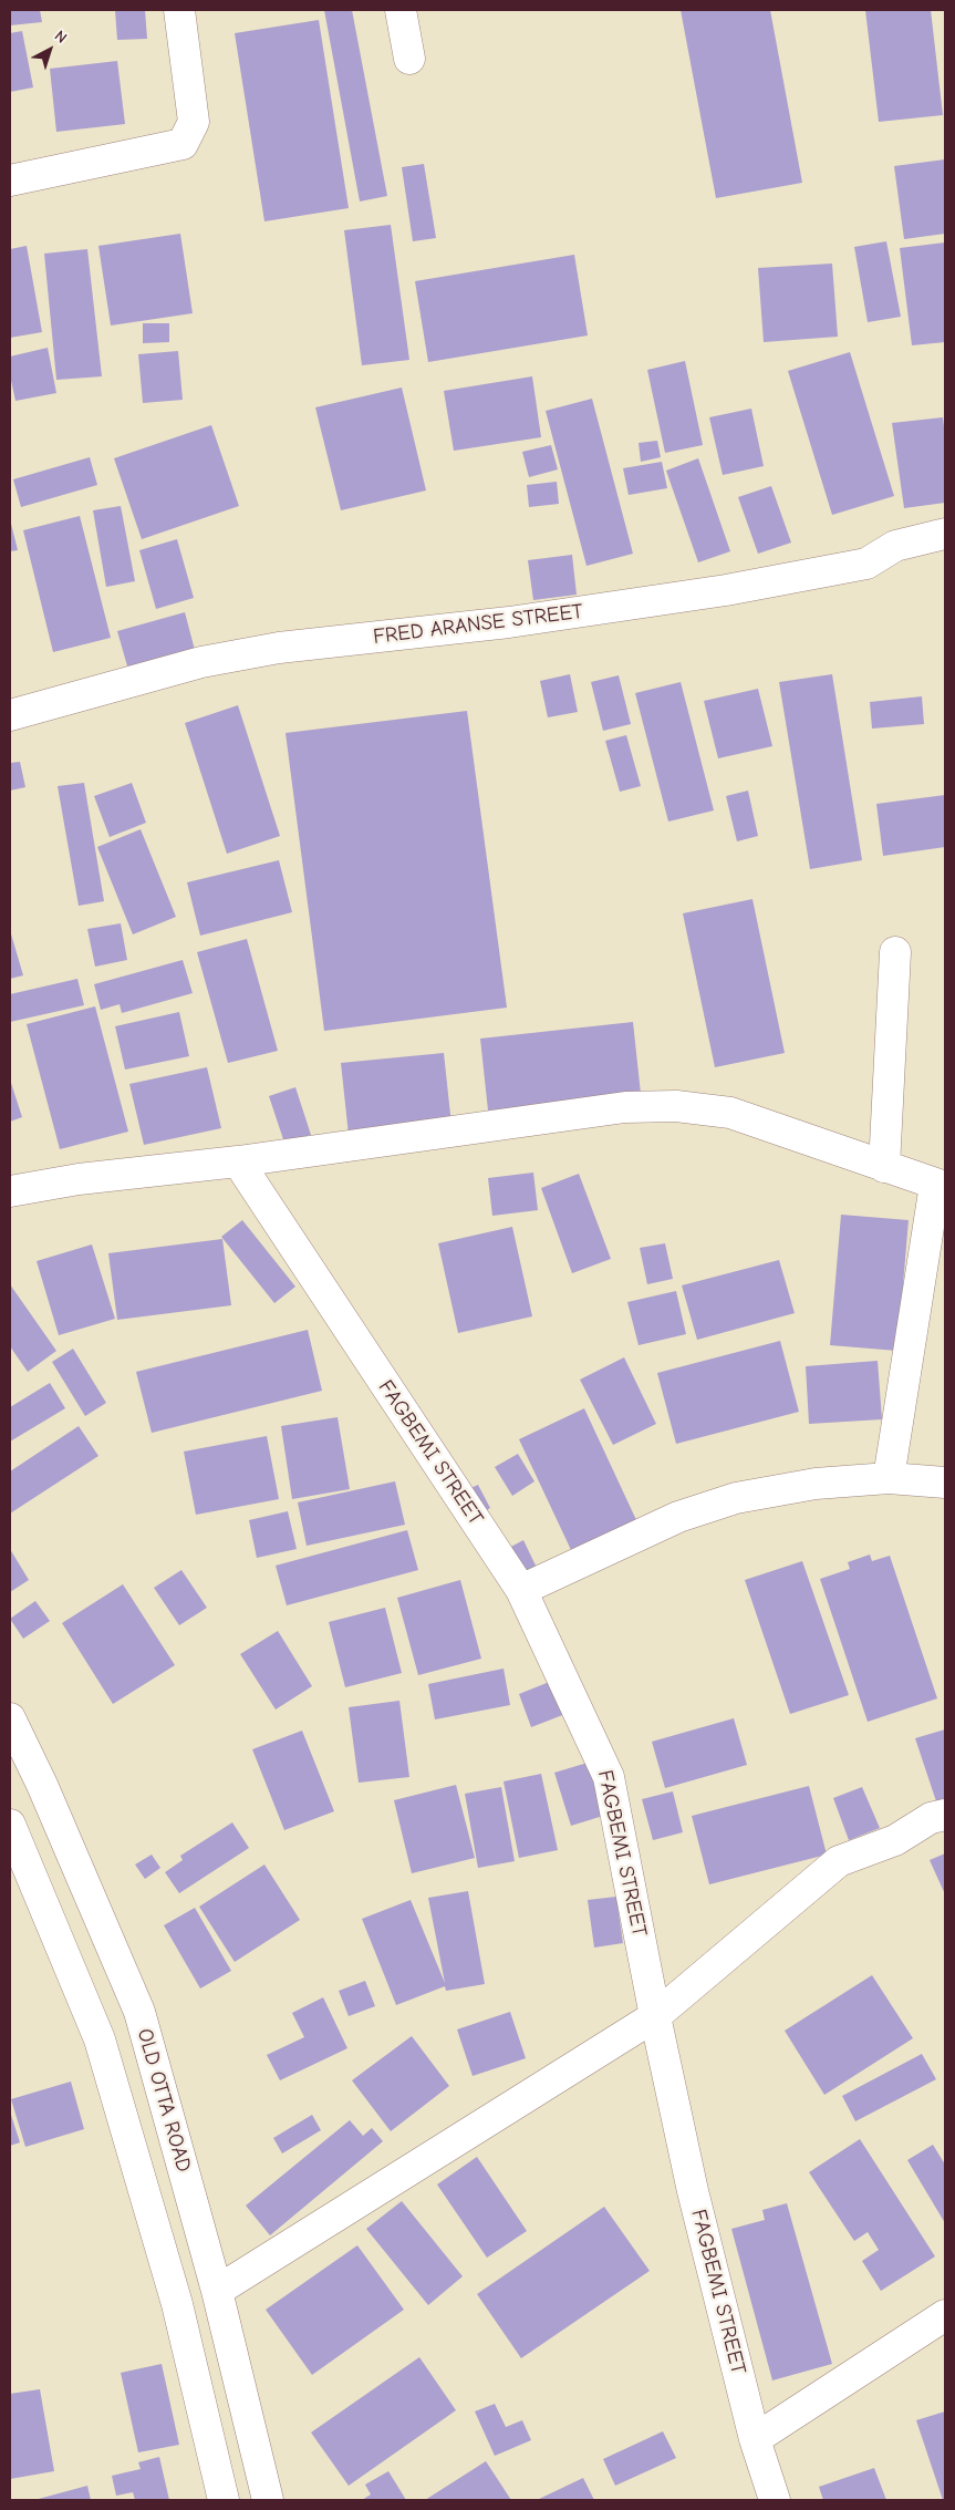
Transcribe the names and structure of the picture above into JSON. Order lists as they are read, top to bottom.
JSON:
{
  "streets": {
    "street": ["FRED ARANSE STREET", "FAGBEMI STREET", "OLD OTTA ROAD"]
  },
  "north": "top right"
}
